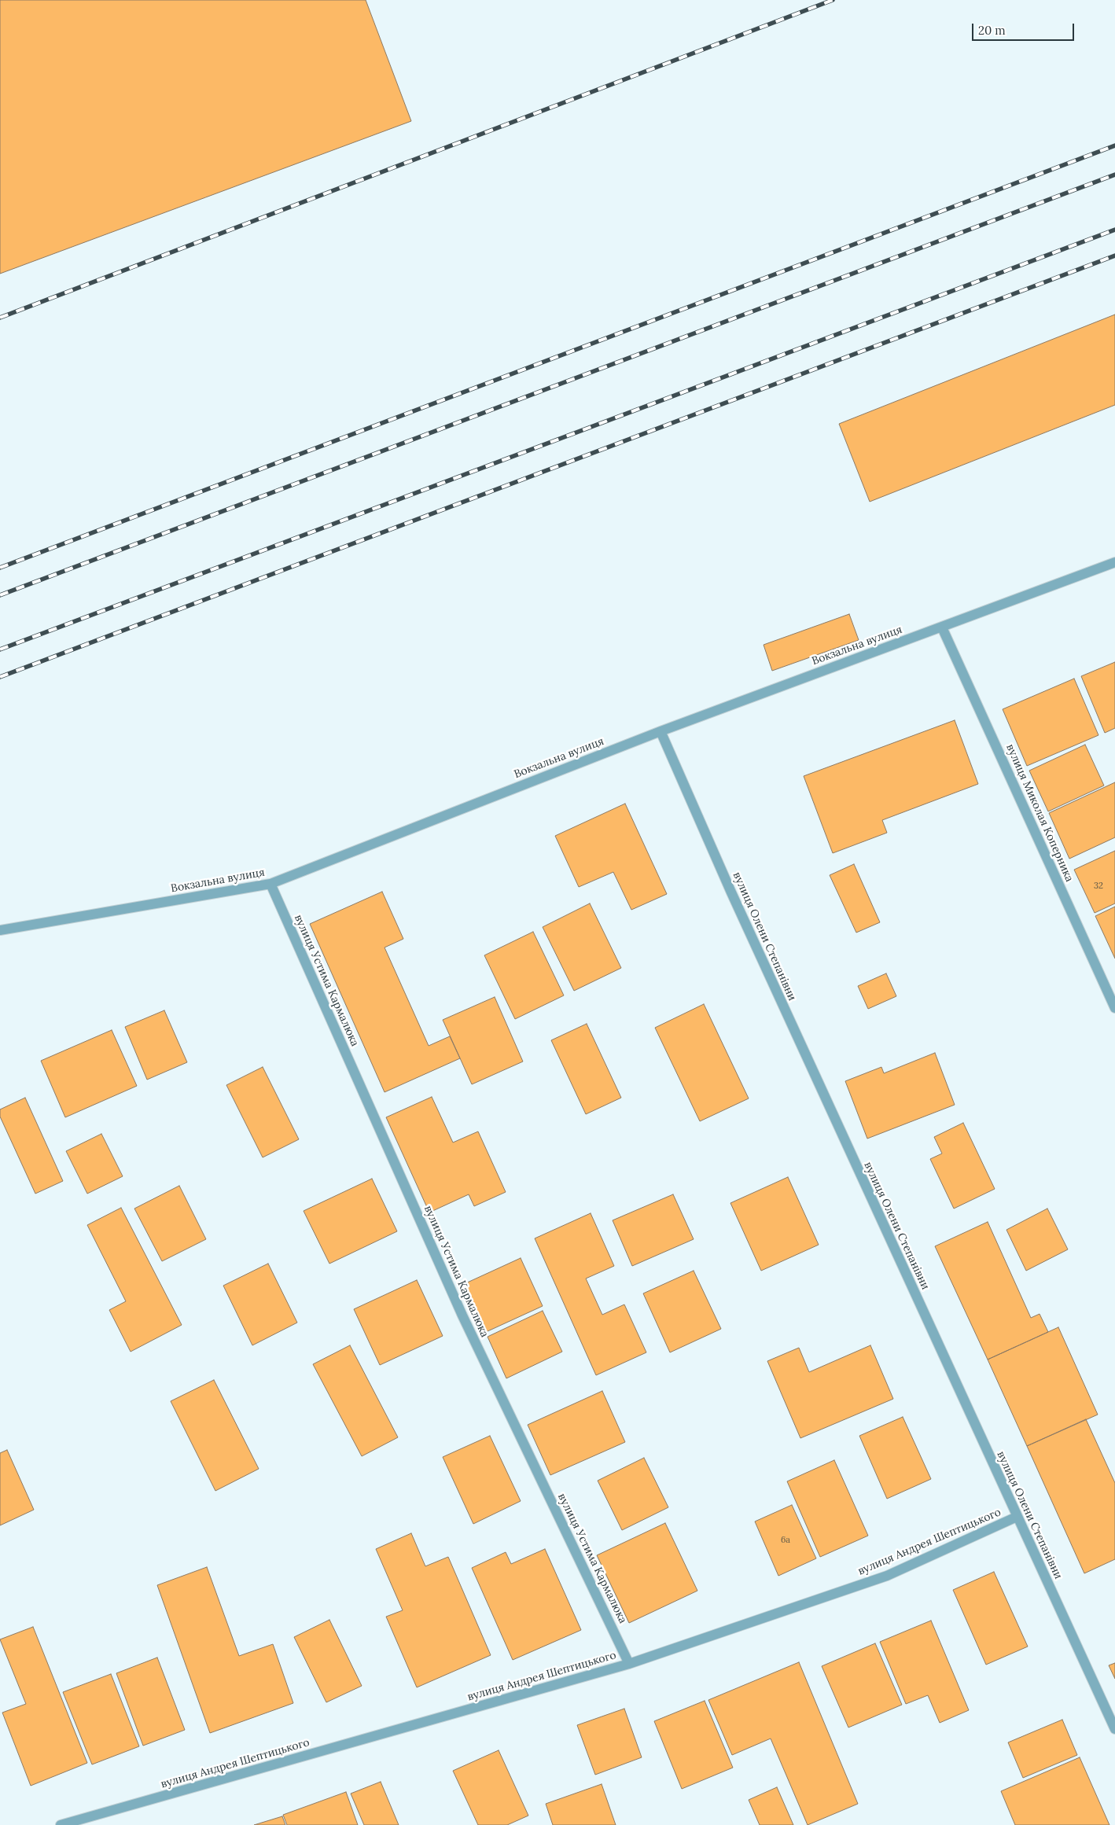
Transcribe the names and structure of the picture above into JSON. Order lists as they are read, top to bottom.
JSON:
{
  "streets": {
    "street": [
      "Вокзальна вулиця",
      "вулиця Миколая Коперника",
      "вулиця Олени Степанівни",
      "вулиця Устима Кармалюка",
      "вулиця Андрея Шептицького"
    ]
  },
  "crossings": [
    ["Вокзальна вулиця", "вулиця Миколая Коперника"],
    ["Вокзальна вулиця", "вулиця Олени Степанівни"],
    ["Вокзальна вулиця", "вулиця Устима Кармалюка"],
    ["вулиця Олени Степанівни", "вулиця Андрея Шептицького"],
    ["вулиця Устима Кармалюка", "вулиця Андрея Шептицького"]
  ],
  "house_numbers": ["32", "6а"],
  "scale_bar": "20 m"
}
